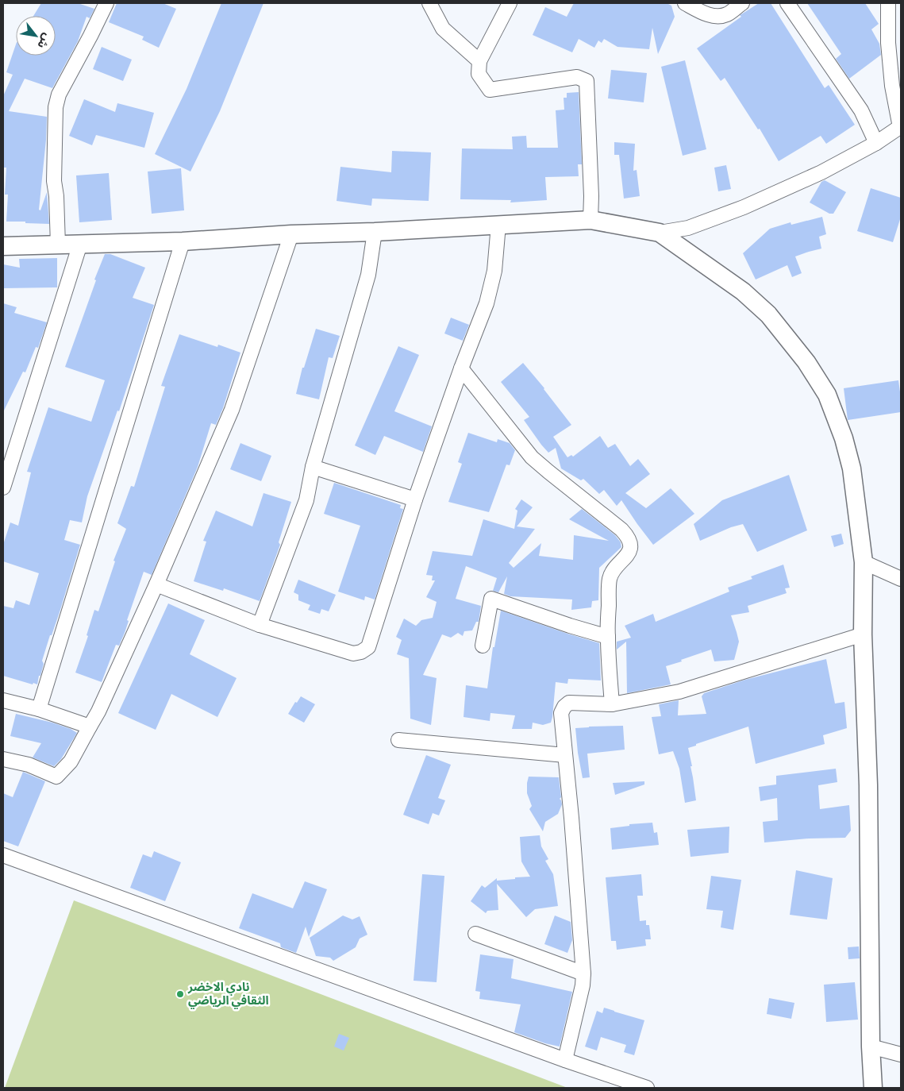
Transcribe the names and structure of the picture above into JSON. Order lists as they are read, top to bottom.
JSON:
{
  "places": ["نادي الاخضر الثقافي الرياضي"],
  "north": "bottom right"
}
